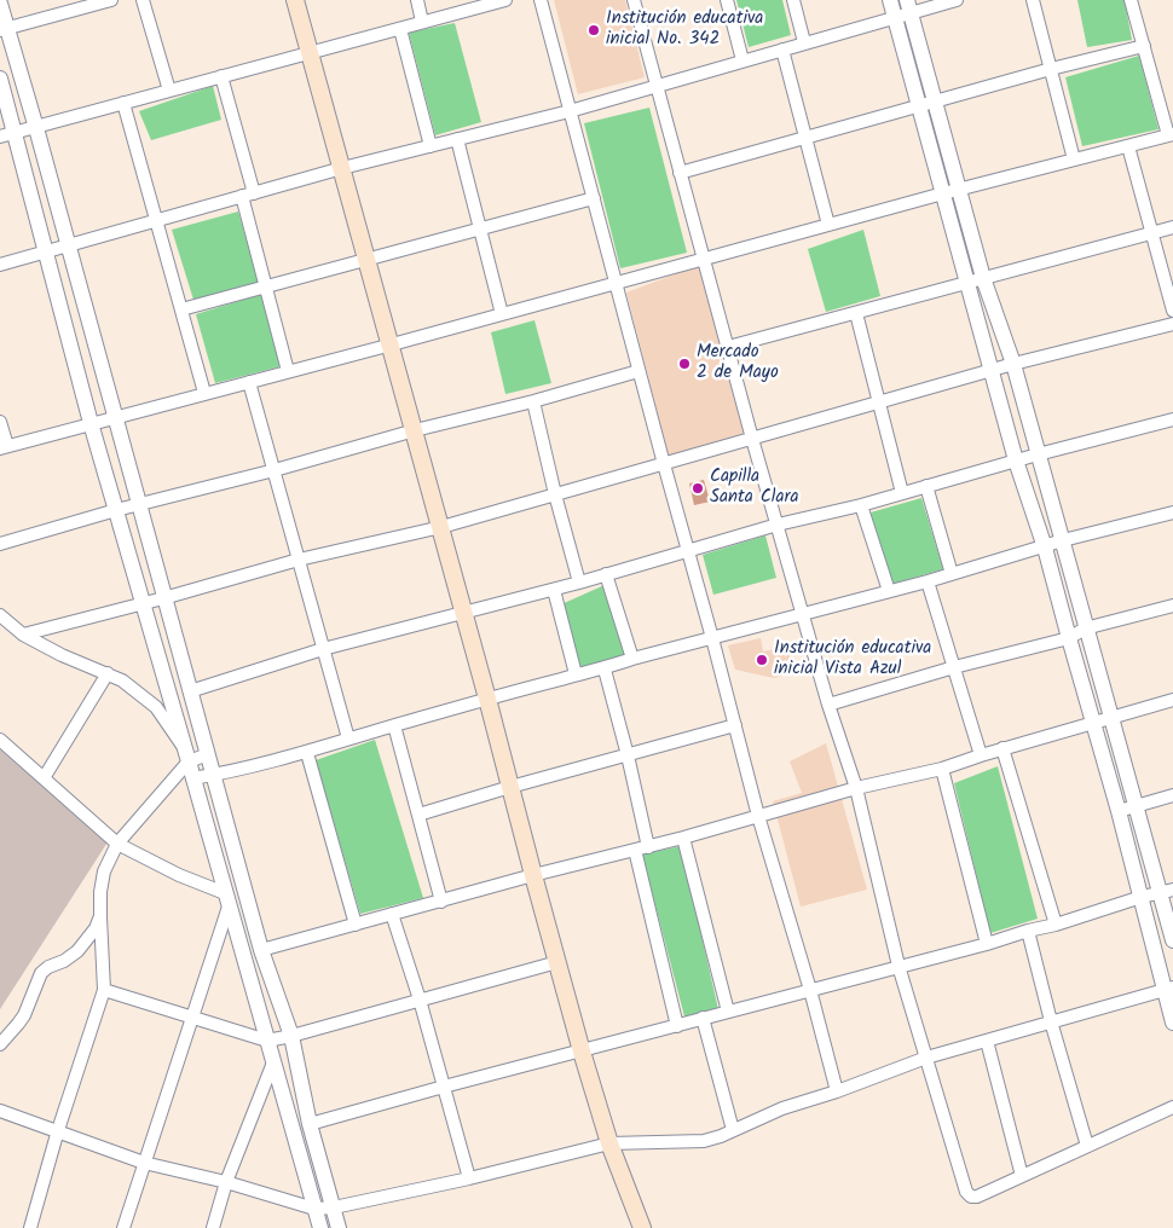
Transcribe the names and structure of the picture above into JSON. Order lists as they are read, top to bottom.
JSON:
{
  "places": [
    "Institución educativa inicial No. 342",
    "Mercado 2 de Mayo",
    "Capilla Santa Clara",
    "Institución educativa inicial Vista Azul"
  ]
}
